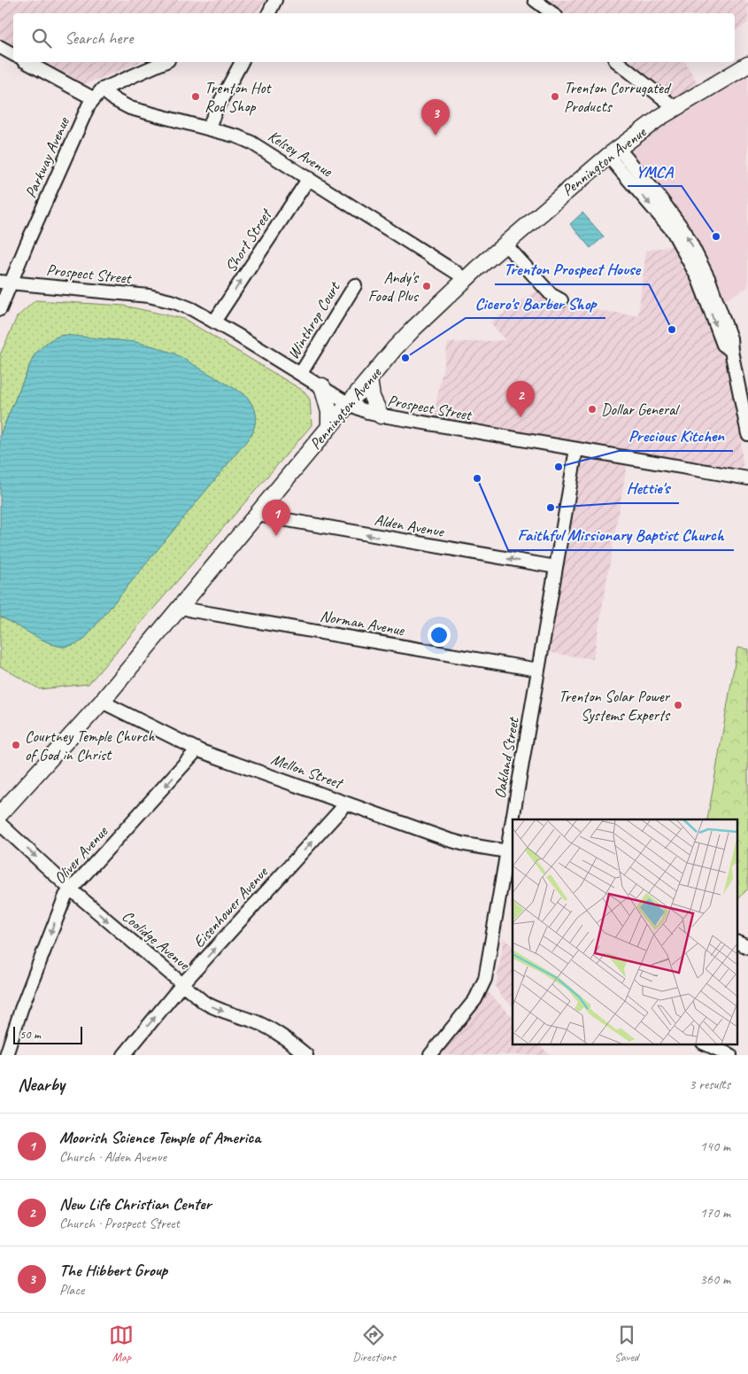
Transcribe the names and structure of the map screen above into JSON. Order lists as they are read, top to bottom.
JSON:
{
  "streets": {
    "main road": ["Pennington Avenue"],
    "street": [
      "Kelsey Avenue",
      "Parkway Avenue",
      "Short Street",
      "Prospect Street",
      "Winthrop Court",
      "Alden Avenue",
      "Norman Avenue",
      "Oakland Street",
      "Mellon Street",
      "Oliver Avenue",
      "Eisenhower Avenue",
      "Coolidge Avenue"
    ]
  },
  "crossings": [
    ["Kelsey Avenue", "Parkway Avenue"],
    ["Kelsey Avenue", "Pennington Avenue"],
    ["Kelsey Avenue", "Short Street"],
    ["Parkway Avenue", "Prospect Street"],
    ["Pennington Avenue", "Prospect Street"],
    ["Pennington Avenue", "Alden Avenue"],
    ["Pennington Avenue", "Norman Avenue"],
    ["Pennington Avenue", "Mellon Street"],
    ["Short Street", "Prospect Street"],
    ["Prospect Street", "Winthrop Court"],
    ["Prospect Street", "Oakland Street"],
    ["Alden Avenue", "Oakland Street"],
    ["Norman Avenue", "Oakland Street"],
    ["Oakland Street", "Mellon Street"],
    ["Mellon Street", "Oliver Avenue"],
    ["Mellon Street", "Eisenhower Avenue"],
    ["Oliver Avenue", "Coolidge Avenue"],
    ["Eisenhower Avenue", "Coolidge Avenue"]
  ],
  "one_way": [
    "Short Street",
    "Alden Avenue",
    "Oliver Avenue",
    "Eisenhower Avenue",
    "Coolidge Avenue"
  ],
  "places": [
    "Trenton Hot Rod Shop",
    "Trenton Corrugated Products",
    "YMCA",
    "Andy's Food Plus",
    "Trenton Prospect House",
    "Cicero's Barber Shop",
    "Dollar General",
    "Precious Kitchen",
    "Faithful Missionary Baptist Church",
    "Hettie's",
    "Trenton Solar Power Systems Experts",
    "Courtney Temple Church of God in Christ"
  ],
  "scale_bar": "50 m",
  "page": {
    "search": "Search here",
    "pins": ["3", "2", "1"],
    "scale": "50 m",
    "heading": ["Nearby", "3 results"],
    "list": [
      {
        "mark": "1",
        "name": "Moorish Science Temple of America",
        "note": "Church · Alden Avenue",
        "value": "140 m"
      },
      {
        "mark": "2",
        "name": "New Life Christian Center",
        "note": "Church · Prospect Street",
        "value": "170 m"
      },
      {
        "mark": "3",
        "name": "The Hibbert Group",
        "note": "Place",
        "value": "360 m"
      }
    ],
    "nav": ["Map", "Directions", "Saved"]
  }
}
